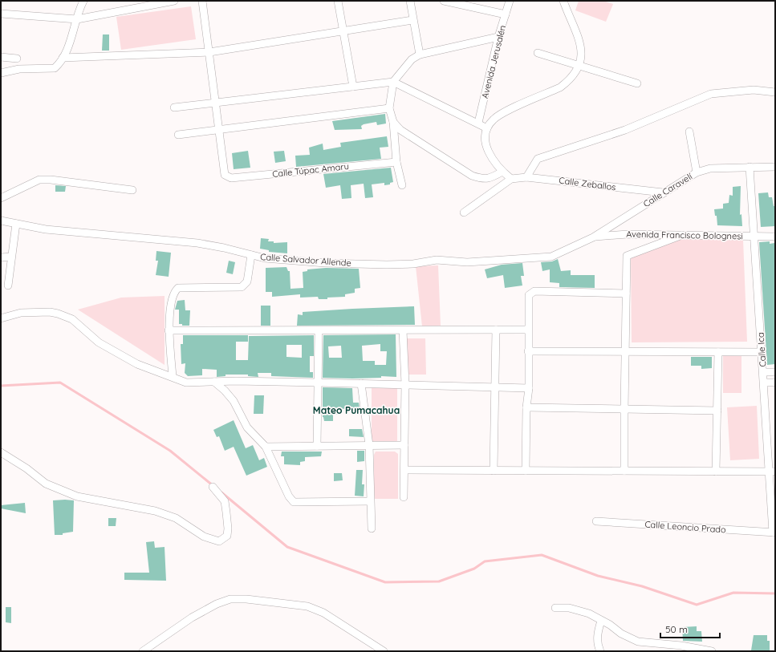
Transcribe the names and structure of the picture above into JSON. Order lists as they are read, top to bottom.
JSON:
{
  "streets": {
    "street": [
      "Avenida Jerusalén",
      "Calle Túpac Amaru",
      "Calle Zeballos",
      "Calle Caravelí",
      "Avenida Francisco Bolognesi",
      "Calle Salvador Allende",
      "Calle Ica",
      "Calle Leoncio Prado"
    ]
  },
  "crossings": [
    ["Calle Zeballos", "Calle Caravelí"],
    ["Calle Caravelí", "Avenida Francisco Bolognesi"],
    ["Calle Caravelí", "Calle Salvador Allende"],
    ["Calle Caravelí", "Calle Ica"],
    ["Avenida Francisco Bolognesi", "Calle Salvador Allende"],
    ["Avenida Francisco Bolognesi", "Calle Ica"],
    ["Calle Ica", "Calle Leoncio Prado"]
  ],
  "districts": ["Mateo Pumacahua"],
  "scale_bar": "50 m"
}
